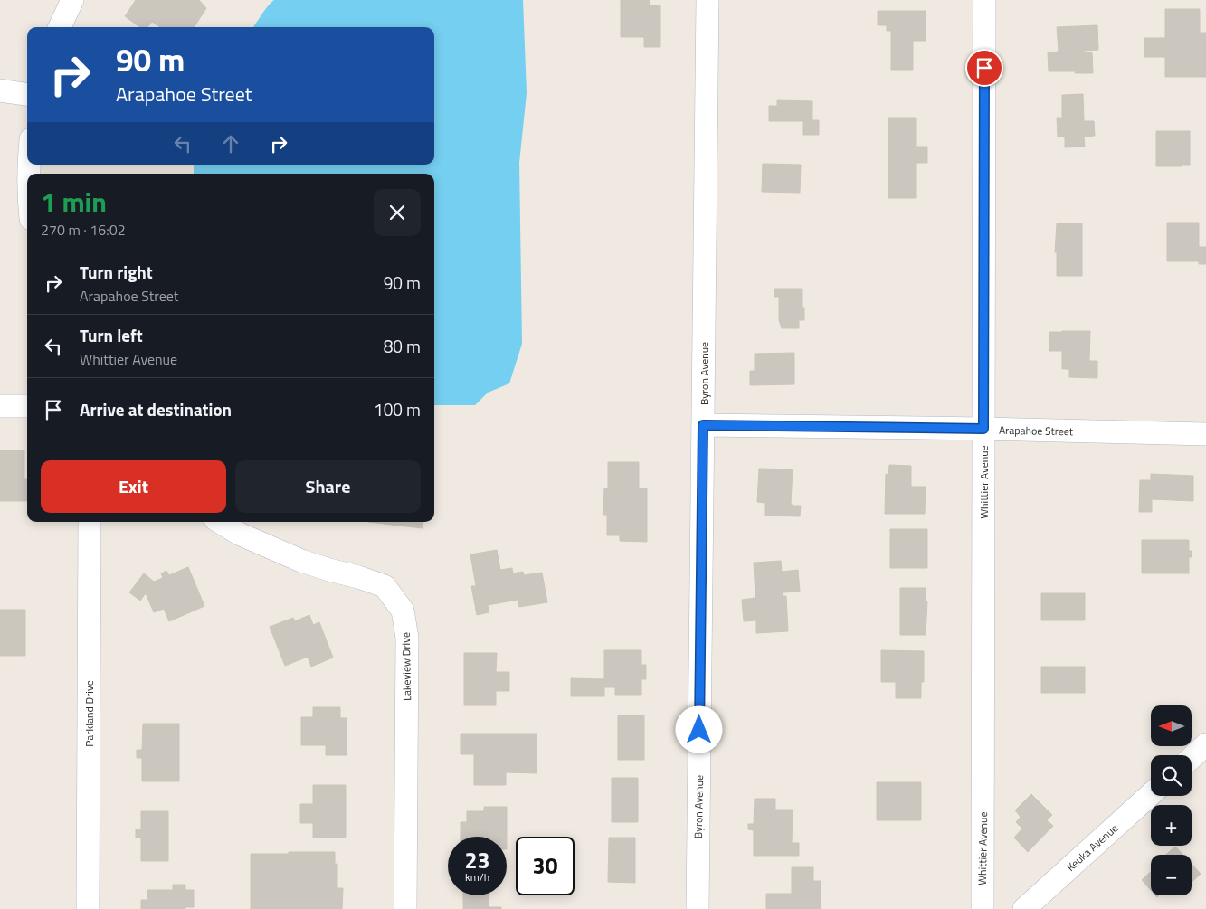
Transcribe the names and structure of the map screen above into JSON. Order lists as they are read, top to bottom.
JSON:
{
  "streets": {
    "street": [
      "Byron Avenue",
      "Arapahoe Street",
      "Whittier Avenue",
      "Lakeview Drive",
      "Parkland Drive",
      "Keuka Avenue"
    ]
  },
  "crossings": [
    ["Byron Avenue", "Arapahoe Street"],
    ["Arapahoe Street", "Whittier Avenue"]
  ],
  "north": "left",
  "page": {
    "turn": ["90 m", "Arapahoe Street"],
    "heading": ["1 min", "270 m · 16:02"],
    "list": [
      {
        "name": "Turn right",
        "note": "Arapahoe Street",
        "value": "90 m"
      },
      {
        "name": "Turn left",
        "note": "Whittier Avenue",
        "value": "80 m"
      },
      {
        "name": "Arrive at destination",
        "value": "100 m"
      }
    ],
    "buttons": ["Exit", "Share"],
    "map_buttons": ["+", "−"],
    "speed": "23 km/h",
    "limit": "30"
  }
}
